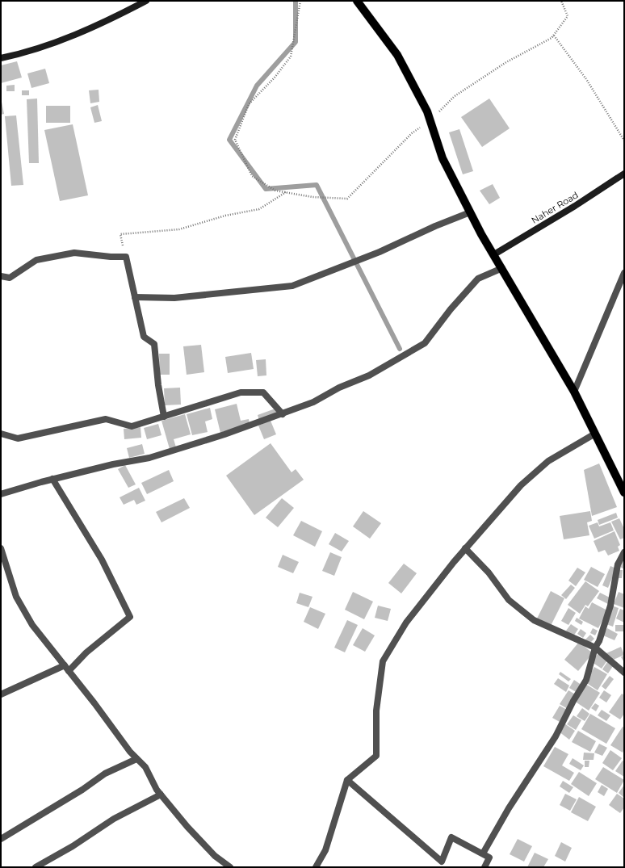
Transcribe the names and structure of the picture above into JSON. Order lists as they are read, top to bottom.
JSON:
{
  "streets": {
    "main road": ["Naher Road"]
  }
}
